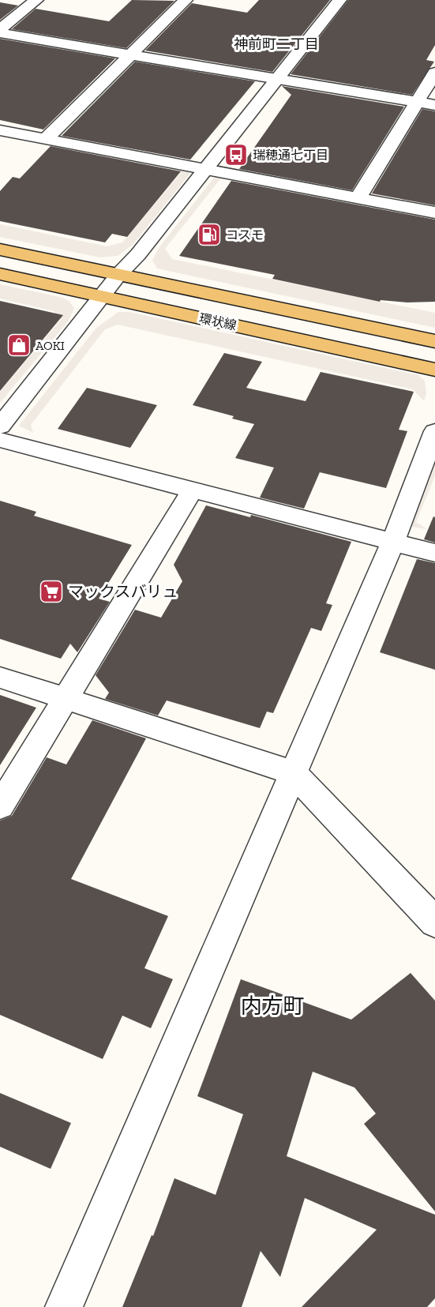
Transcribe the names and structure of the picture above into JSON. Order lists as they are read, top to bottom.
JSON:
{
  "streets": {
    "main road": ["環状線"]
  },
  "districts": ["神前町二丁目", "内方町"],
  "places": {
    "bus stop": ["瑞穂通七丁目"],
    "fuel station": ["コスモ"],
    "shop": ["AOKI"],
    "supermarket": ["マックスバリュ"]
  }
}
